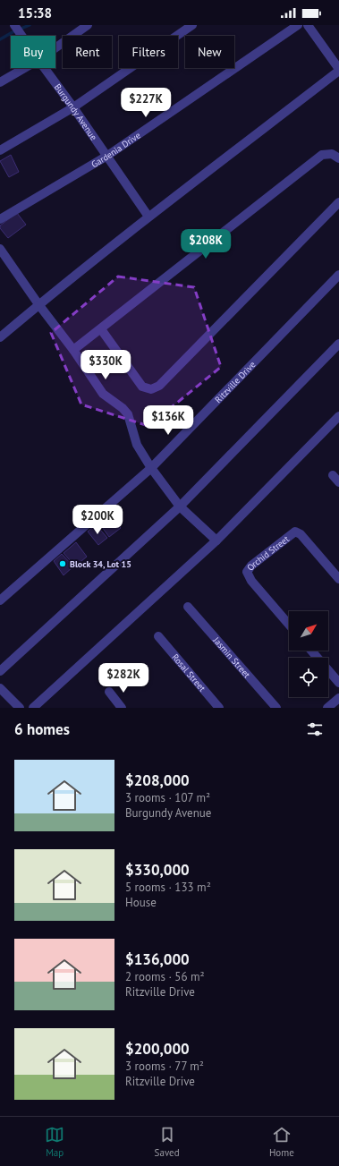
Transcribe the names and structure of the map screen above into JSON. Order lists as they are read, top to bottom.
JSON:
{
  "streets": {
    "street": [
      "Burgundy Avenue",
      "Gardenia Drive",
      "Ritzville Drive",
      "Orchid Street",
      "Jasmin Street",
      "Rosal Street"
    ]
  },
  "crossings": [
    ["Burgundy Avenue", "Gardenia Drive"]
  ],
  "places": ["Block 34, Lot 15"],
  "north": "top right",
  "page": {
    "status": "15:38",
    "chip": [
      "Buy",
      "Rent",
      "Filters",
      "New"
    ],
    "price": [
      "$227K",
      "$208K",
      "$330K",
      "$136K",
      "$200K",
      "$282K"
    ],
    "heading": "6 homes",
    "list": [
      {
        "name": "$208,000",
        "note": "3 rooms · 107 m² · Burgundy Avenue"
      },
      {
        "name": "$330,000",
        "note": "5 rooms · 133 m² · House"
      },
      {
        "name": "$136,000",
        "note": "2 rooms · 56 m² · Ritzville Drive"
      },
      {
        "name": "$200,000",
        "note": "3 rooms · 77 m² · Ritzville Drive"
      }
    ],
    "tabs": ["Map", "Saved", "Home"]
  }
}
